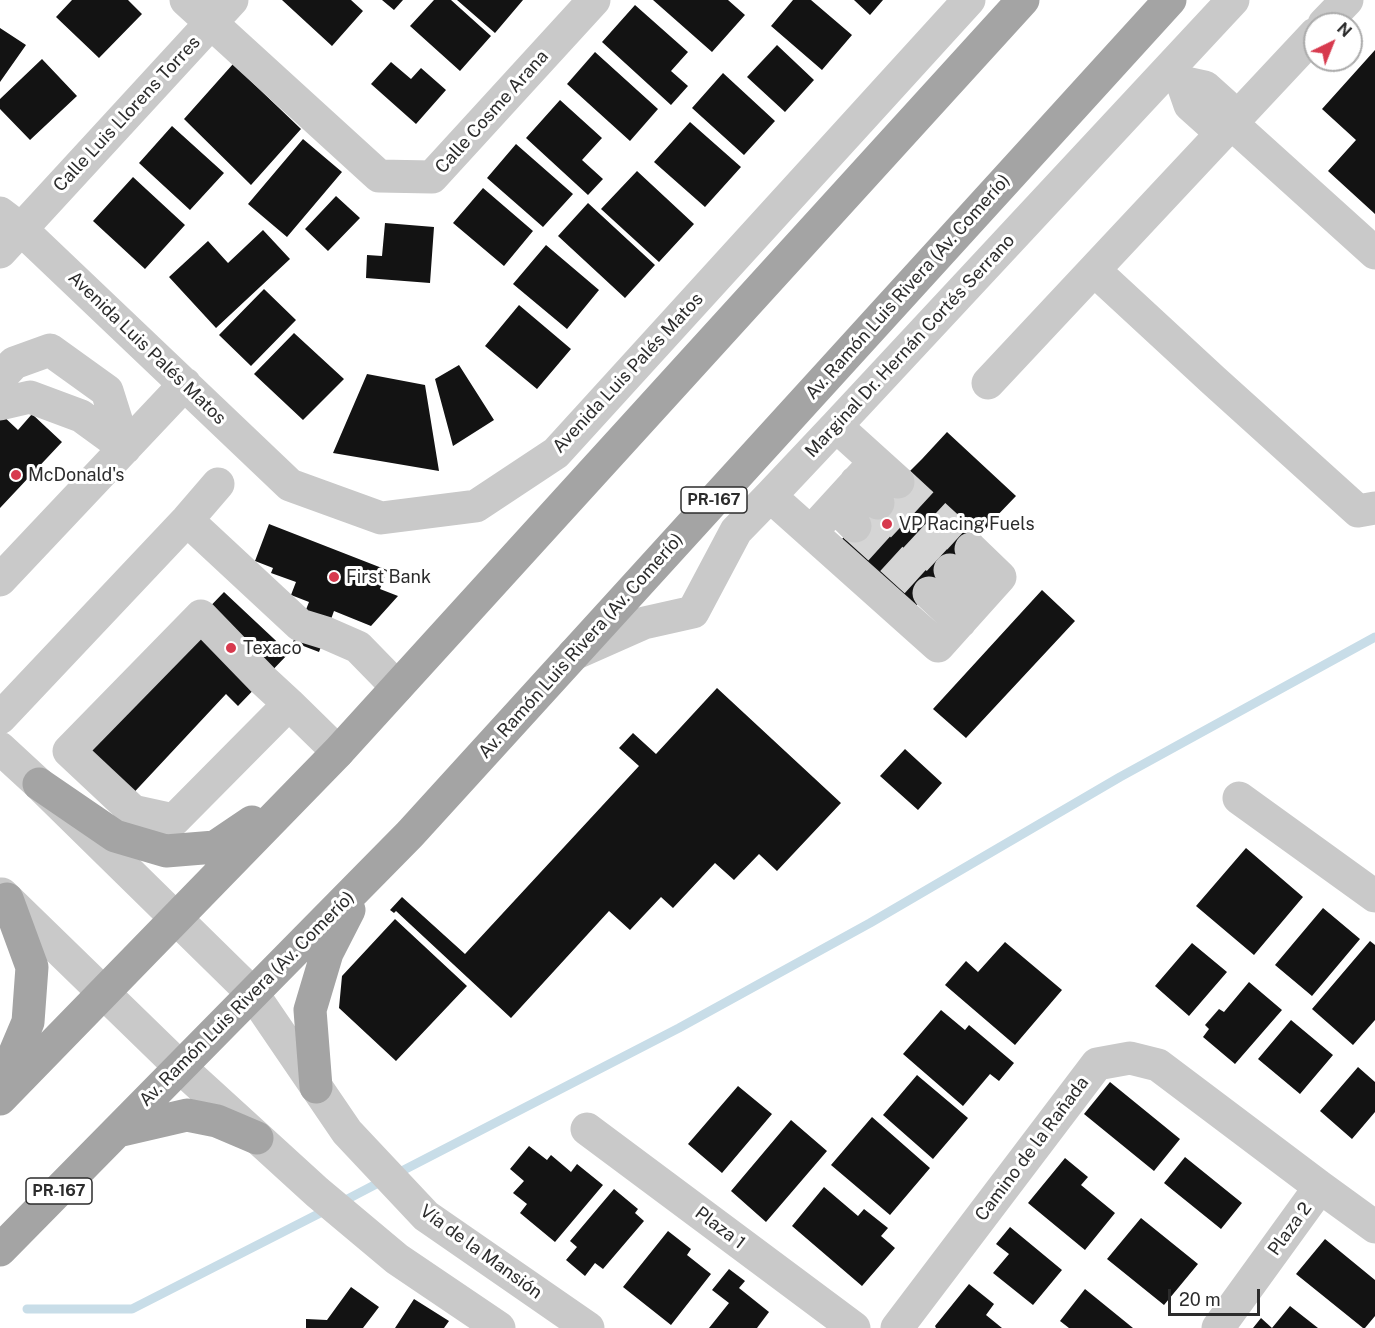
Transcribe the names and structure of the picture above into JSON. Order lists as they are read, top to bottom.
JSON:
{
  "streets": {
    "main road": ["Av. Ramón Luis Rivera (Av. Comerío)", "PR-167"],
    "street": [
      "Calle Cosme Arana",
      "Calle Luis Llorens Torres",
      "Marginal Dr. Hernán Cortés Serrano",
      "Avenida Luis Palés Matos",
      "Camino de la Rañada",
      "Plaza 1",
      "Plaza 2",
      "Vía de la Mansión"
    ]
  },
  "crossings": [
    ["Calle Cosme Arana", "Calle Luis Llorens Torres"],
    ["Calle Luis Llorens Torres", "Avenida Luis Palés Matos"],
    ["Av. Ramón Luis Rivera (Av. Comerío)", "Marginal Dr. Hernán Cortés Serrano"],
    ["Av. Ramón Luis Rivera (Av. Comerío)", "Vía de la Mansión"],
    ["Camino de la Rañada", "Plaza 2"]
  ],
  "places": [
    "McDonald's",
    "VP Racing Fuels",
    "First Bank",
    "Texaco"
  ],
  "scale_bar": "20 m",
  "north": "top right"
}
